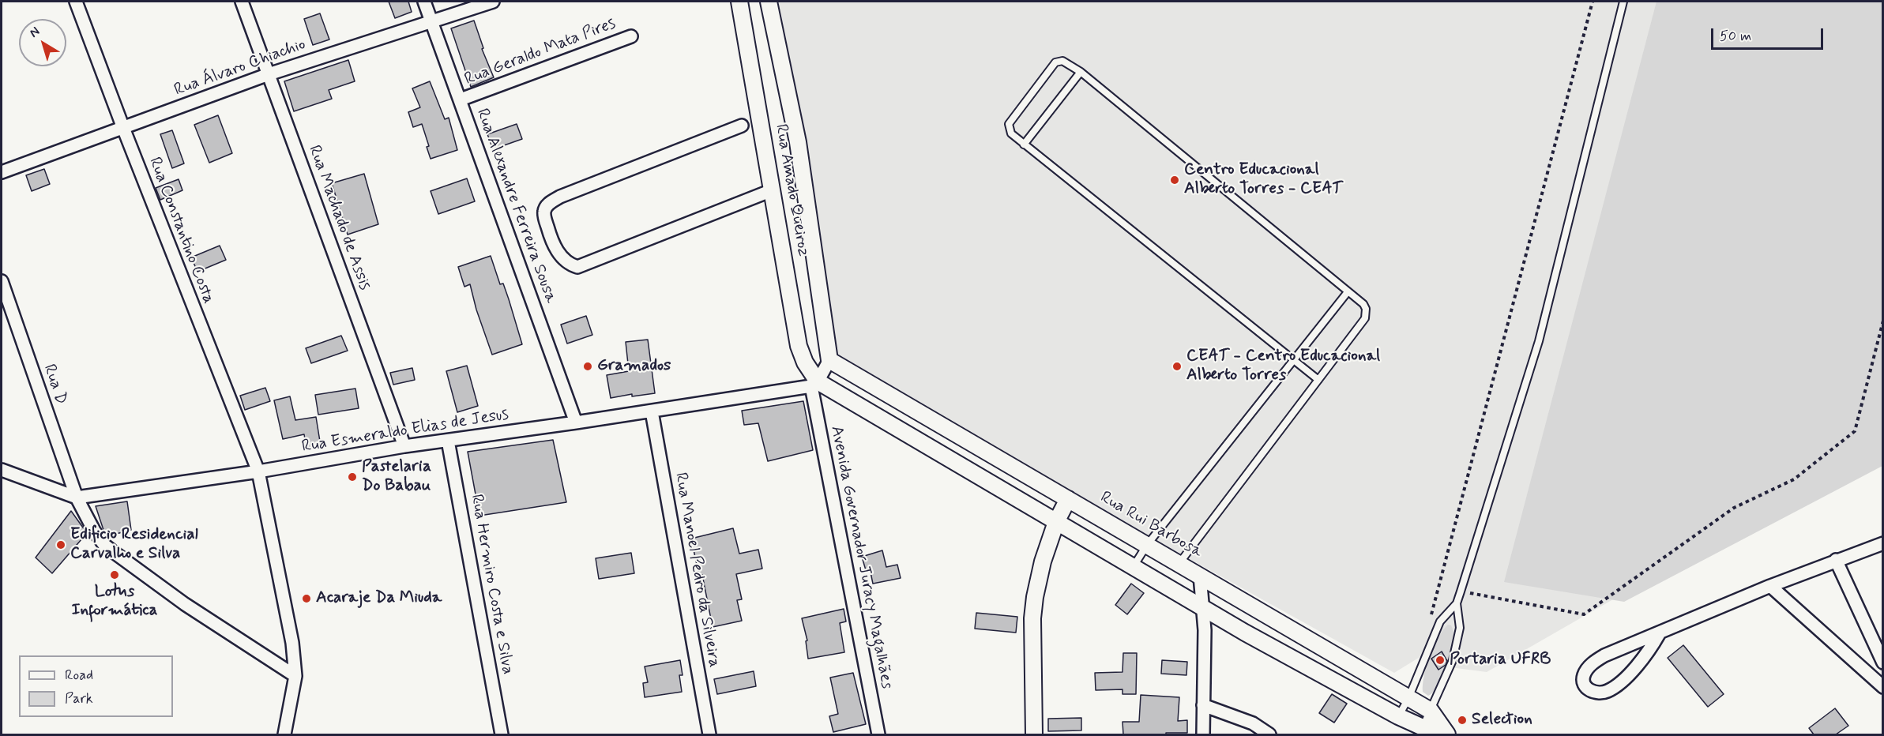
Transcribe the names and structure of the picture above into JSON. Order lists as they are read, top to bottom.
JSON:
{
  "streets": {
    "street": [
      "Rua Geraldo Mata Pires",
      "Rua Álvaro Chiachio",
      "Rua Amado Queiroz",
      "Rua Alexandre Ferreira Sousa",
      "Rua Machado de Assis",
      "Rua Constantino Costa",
      "Rua D",
      "Rua Esmeraldo Elias de Jesus",
      "Rua Rui Barbosa",
      "Avenida Governador Juracy Magalhães",
      "Rua Manoel Pedro da Silveira",
      "Rua Hermiro Costa e Silva"
    ]
  },
  "crossings": [
    ["Rua Geraldo Mata Pires", "Rua Alexandre Ferreira Sousa"],
    ["Rua Álvaro Chiachio", "Rua Alexandre Ferreira Sousa"],
    ["Rua Álvaro Chiachio", "Rua Machado de Assis"],
    ["Rua Álvaro Chiachio", "Rua Constantino Costa"],
    ["Rua Amado Queiroz", "Rua Esmeraldo Elias de Jesus"],
    ["Rua Amado Queiroz", "Rua Rui Barbosa"],
    ["Rua Amado Queiroz", "Avenida Governador Juracy Magalhães"],
    ["Rua Alexandre Ferreira Sousa", "Rua Esmeraldo Elias de Jesus"],
    ["Rua Machado de Assis", "Rua Esmeraldo Elias de Jesus"],
    ["Rua Constantino Costa", "Rua D"],
    ["Rua Constantino Costa", "Rua Esmeraldo Elias de Jesus"],
    ["Rua D", "Rua Esmeraldo Elias de Jesus"],
    ["Rua Esmeraldo Elias de Jesus", "Rua Rui Barbosa"],
    ["Rua Esmeraldo Elias de Jesus", "Avenida Governador Juracy Magalhães"],
    ["Rua Esmeraldo Elias de Jesus", "Rua Manoel Pedro da Silveira"],
    ["Rua Esmeraldo Elias de Jesus", "Rua Hermiro Costa e Silva"],
    ["Rua Rui Barbosa", "Avenida Governador Juracy Magalhães"]
  ],
  "places": [
    "Centro Educacional Alberto Torres - CEAT",
    "Gramados",
    "CEAT - Centro Educacional Alberto Torres",
    "Pastelaria Do Babau",
    "Edificio Residencial Carvalho e Silva",
    "Lotus Informática",
    "Acaraje Da Miuda",
    "Portaria UFRB",
    "Selection"
  ],
  "legend": ["Road", "Park"],
  "scale_bar": "50 m",
  "north": "top left"
}
